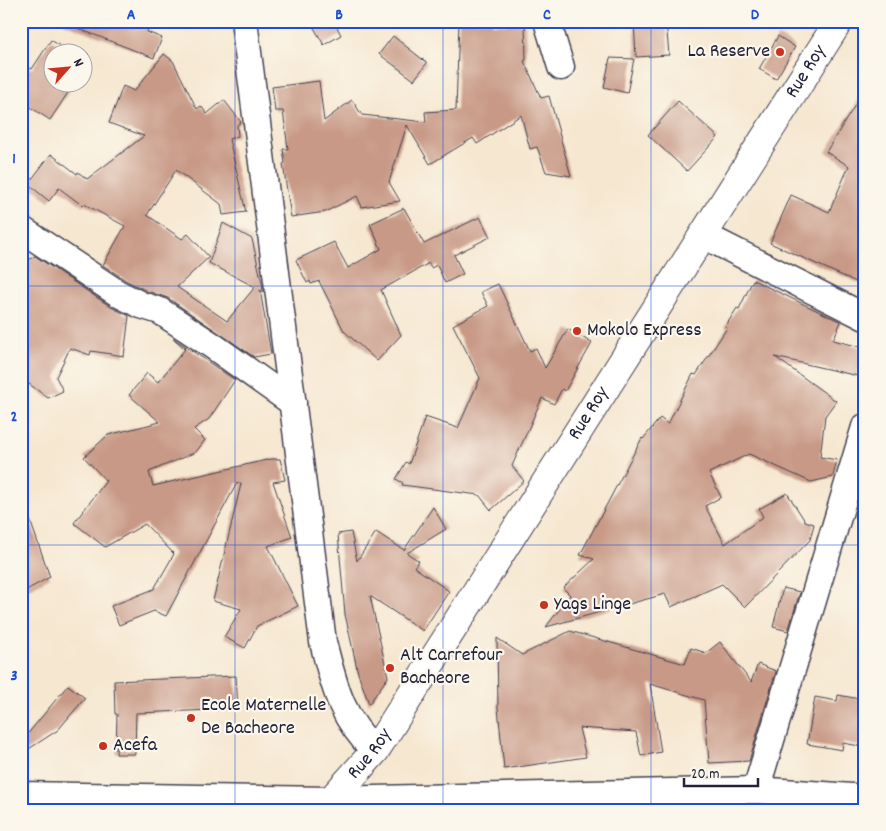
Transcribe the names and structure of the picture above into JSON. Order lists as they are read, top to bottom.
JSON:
{
  "streets": {
    "main road": ["Rue Roy"]
  },
  "places": [
    "La Reserve",
    "Mokolo Express",
    "Yags Linge",
    "Alt Carrefour Bacheore",
    "Ecole Maternelle De Bacheore",
    "Acefa"
  ],
  "scale_bar": "20 m",
  "north": "top right",
  "grid": {
    "columns": [
      "A",
      "B",
      "C",
      "D"
    ],
    "rows": ["1", "2", "3"]
  }
}
